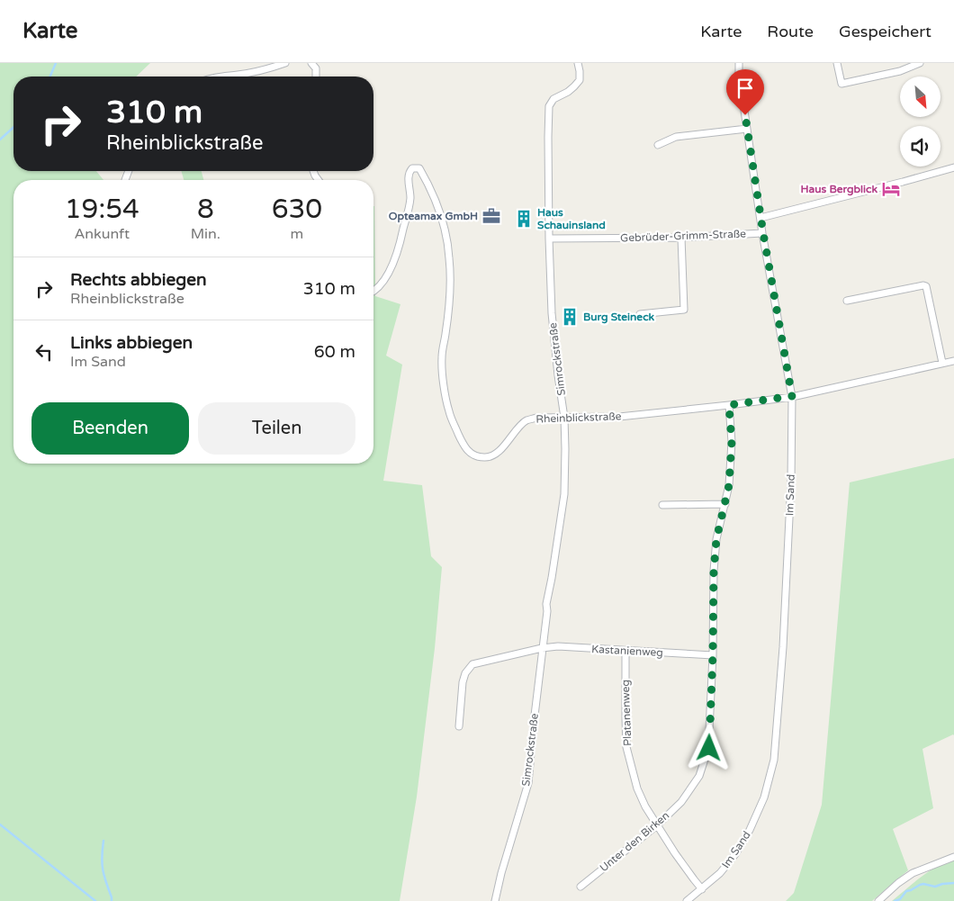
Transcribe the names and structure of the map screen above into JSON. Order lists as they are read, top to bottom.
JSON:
{
  "streets": {
    "street": [
      "Gebrüder-Grimm-Straße",
      "Simrockstraße",
      "Rheinblickstraße",
      "Im Sand",
      "Kastanienweg",
      "Platanenweg",
      "Unter den Birken"
    ]
  },
  "crossings": [
    ["Gebrüder-Grimm-Straße", "Simrockstraße"],
    ["Gebrüder-Grimm-Straße", "Im Sand"],
    ["Simrockstraße", "Rheinblickstraße"],
    ["Simrockstraße", "Kastanienweg"],
    ["Rheinblickstraße", "Im Sand"],
    ["Rheinblickstraße", "Unter den Birken"],
    ["Im Sand", "Platanenweg"],
    ["Kastanienweg", "Platanenweg"],
    ["Kastanienweg", "Unter den Birken"],
    ["Platanenweg", "Unter den Birken"]
  ],
  "places": {
    "hotel": ["Haus Bergblick"],
    "office": ["Opteamax GmbH"],
    "building": ["Haus Schauinsland", "Burg Steineck"]
  },
  "north": "bottom right",
  "page": {
    "header": "Karte",
    "nav": ["Karte", "Route", "Gespeichert"],
    "turn": ["310 m", "Rheinblickstraße"],
    "eta": [
      "19:54",
      "Ankunft",
      "8",
      "Min.",
      "630",
      "m"
    ],
    "list": [
      {
        "name": "Rechts abbiegen",
        "note": "Rheinblickstraße",
        "value": "310 m"
      },
      {
        "name": "Links abbiegen",
        "note": "Im Sand",
        "value": "60 m"
      }
    ],
    "buttons": ["Beenden", "Teilen"]
  }
}
